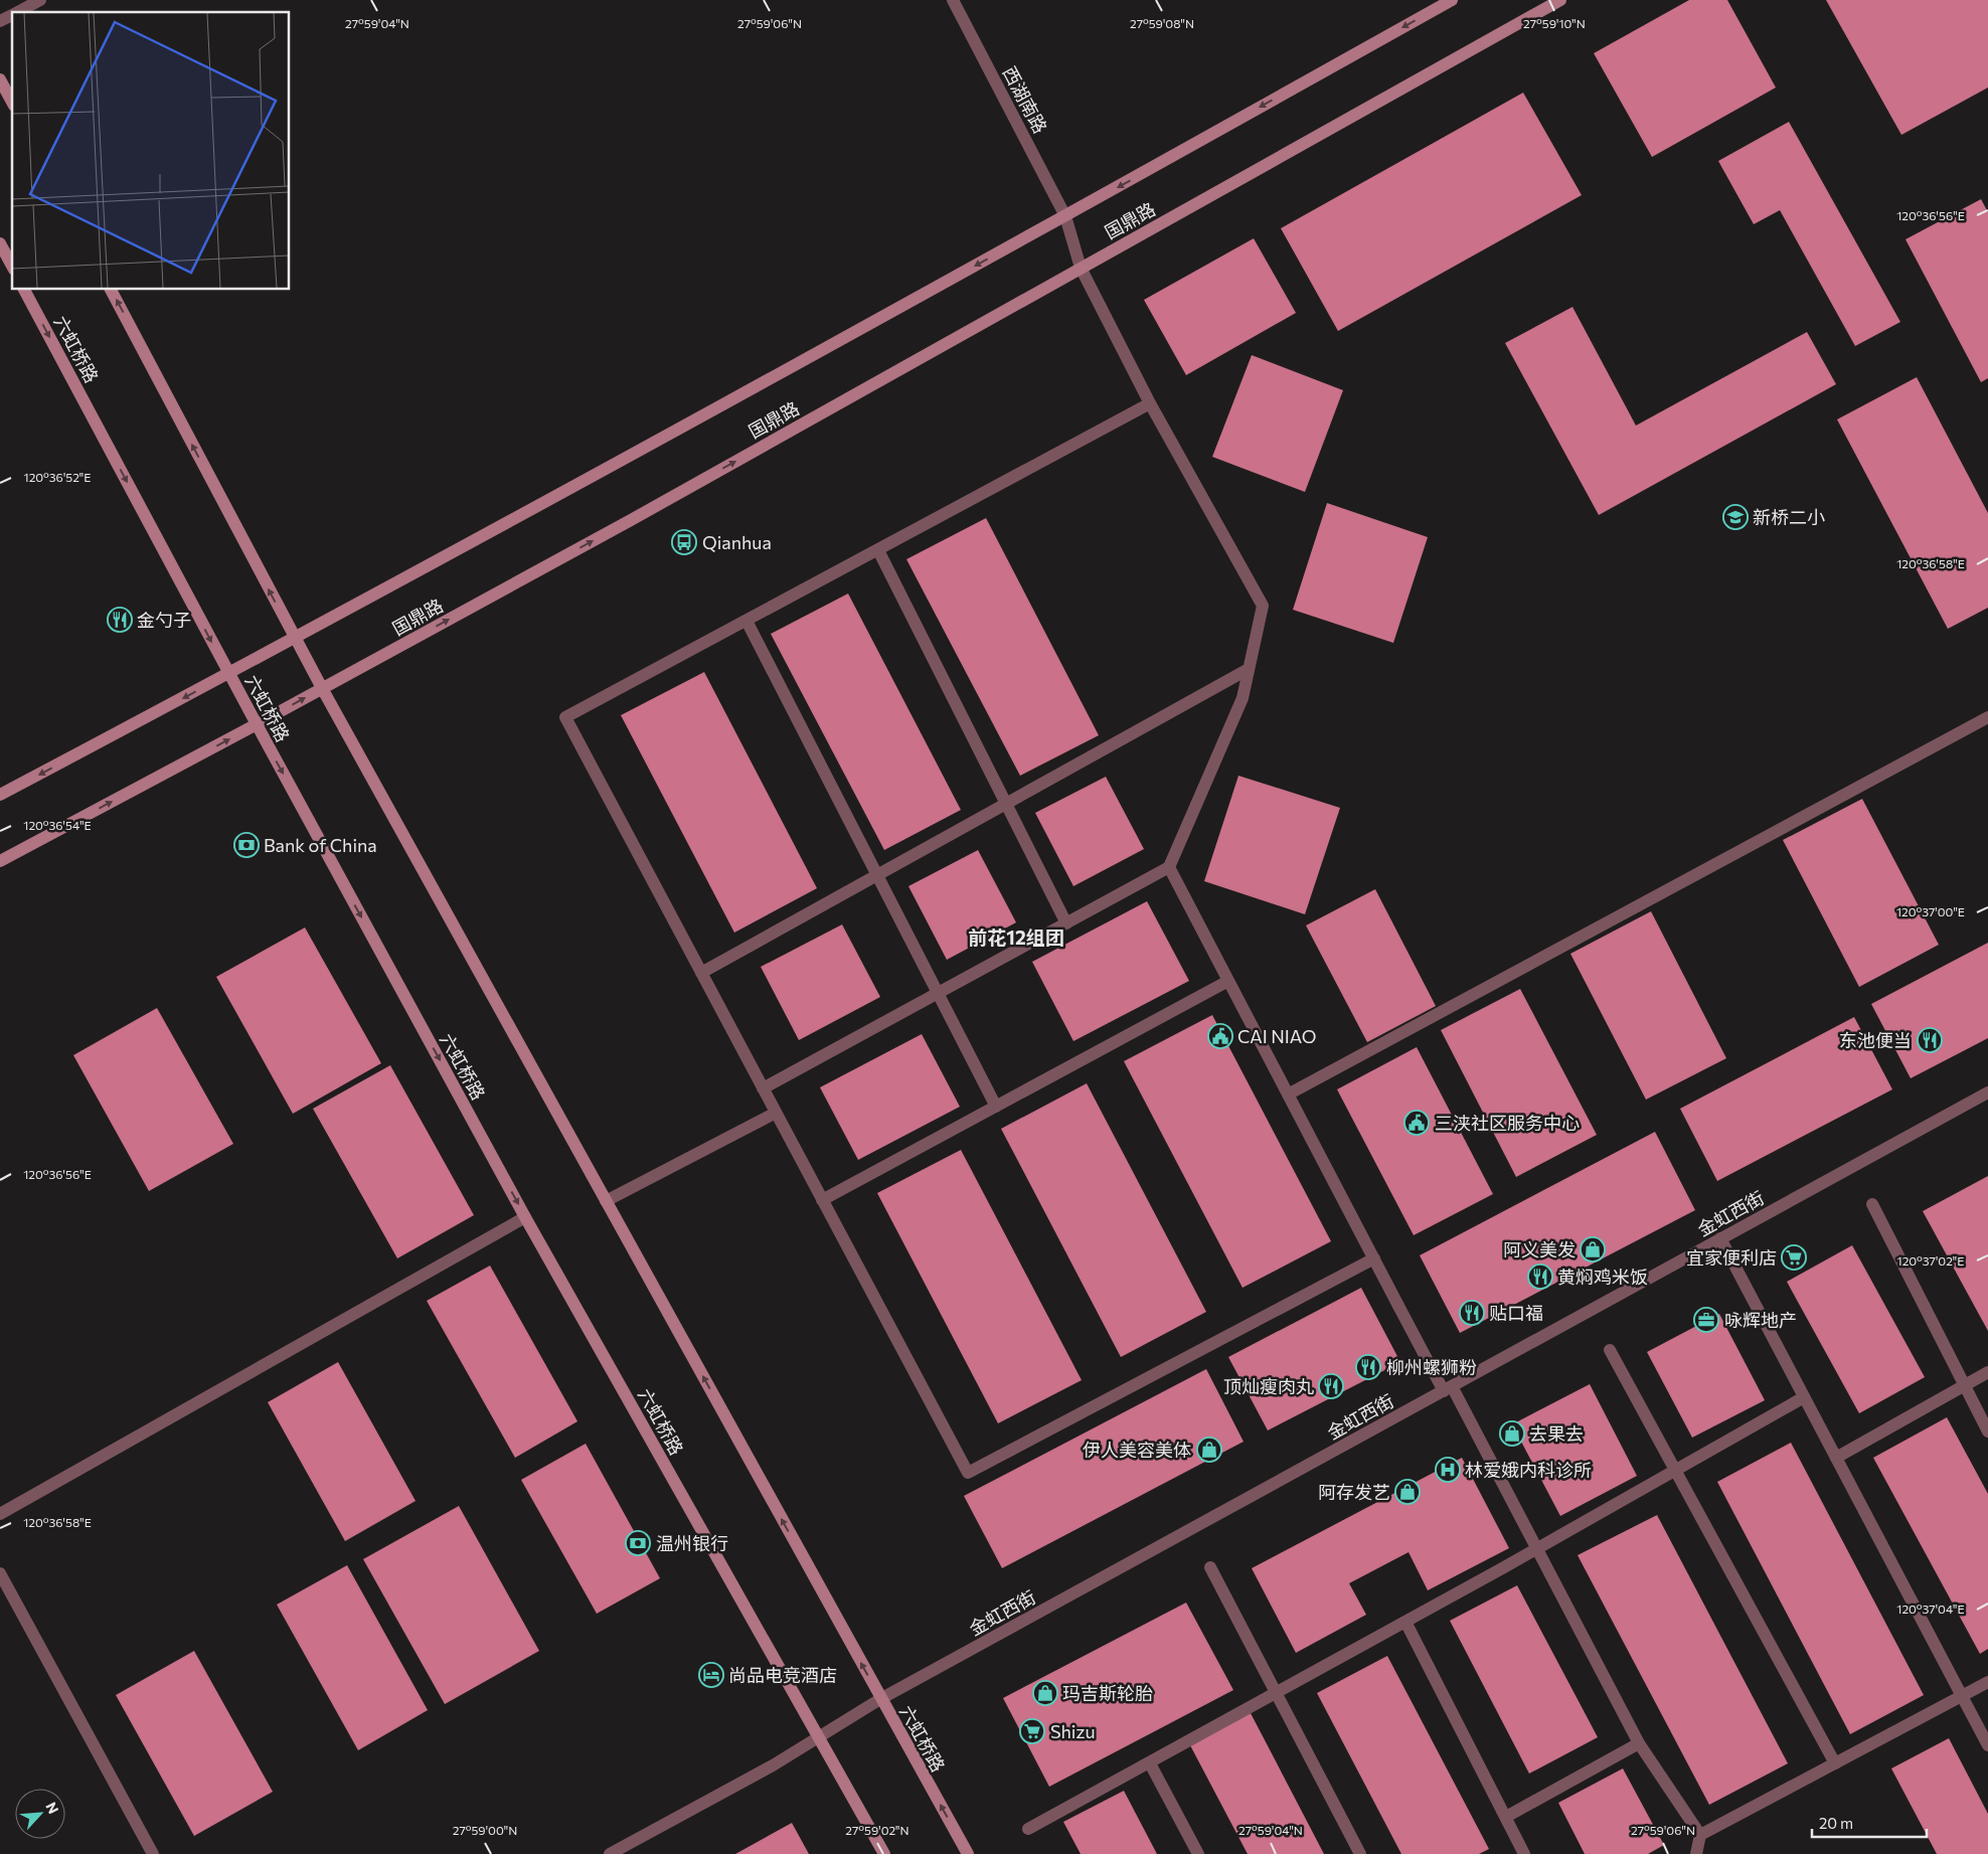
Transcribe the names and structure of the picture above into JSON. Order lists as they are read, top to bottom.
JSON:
{
  "streets": {
    "main road": ["国鼎路", "六虹桥路"],
    "street": ["西湖南路", "金虹西街"]
  },
  "crossings": [
    ["西湖南路", "国鼎路"],
    ["国鼎路", "六虹桥路"],
    ["六虹桥路", "金虹西街"]
  ],
  "districts": ["前花12组团"],
  "places": {
    "school or university": ["新桥二小"],
    "bus stop": ["Qianhua"],
    "restaurant": [
      "金勺子",
      "东池便当",
      "黄焖鸡米饭",
      "贴口福",
      "柳州螺狮粉",
      "顶灿瘦肉丸"
    ],
    "bank": ["Bank of China", "温州银行"],
    "public building": ["CAI NIAO", "三浃社区服务中心"],
    "shop": [
      "阿义美发",
      "去果去",
      "伊人美容美体",
      "阿存发艺",
      "玛吉斯轮胎"
    ],
    "supermarket": ["宜家便利店", "Shizu"],
    "office": ["咏辉地产"],
    "hospital": ["林爱娥内科诊所"],
    "hotel": ["尚品电竞酒店"]
  },
  "scale_bar": "20 m",
  "north": "top right",
  "coordinates": [
    "27°59'04\"N",
    "27°59'06\"N",
    "27°59'08\"N",
    "27°59'10\"N",
    "120°36'56\"E",
    "120°36'52\"E",
    "120°36'58\"E",
    "120°36'54\"E",
    "120°37'00\"E",
    "120°37'02\"E",
    "120°37'04\"E",
    "27°59'00\"N",
    "27°59'02\"N"
  ]
}
